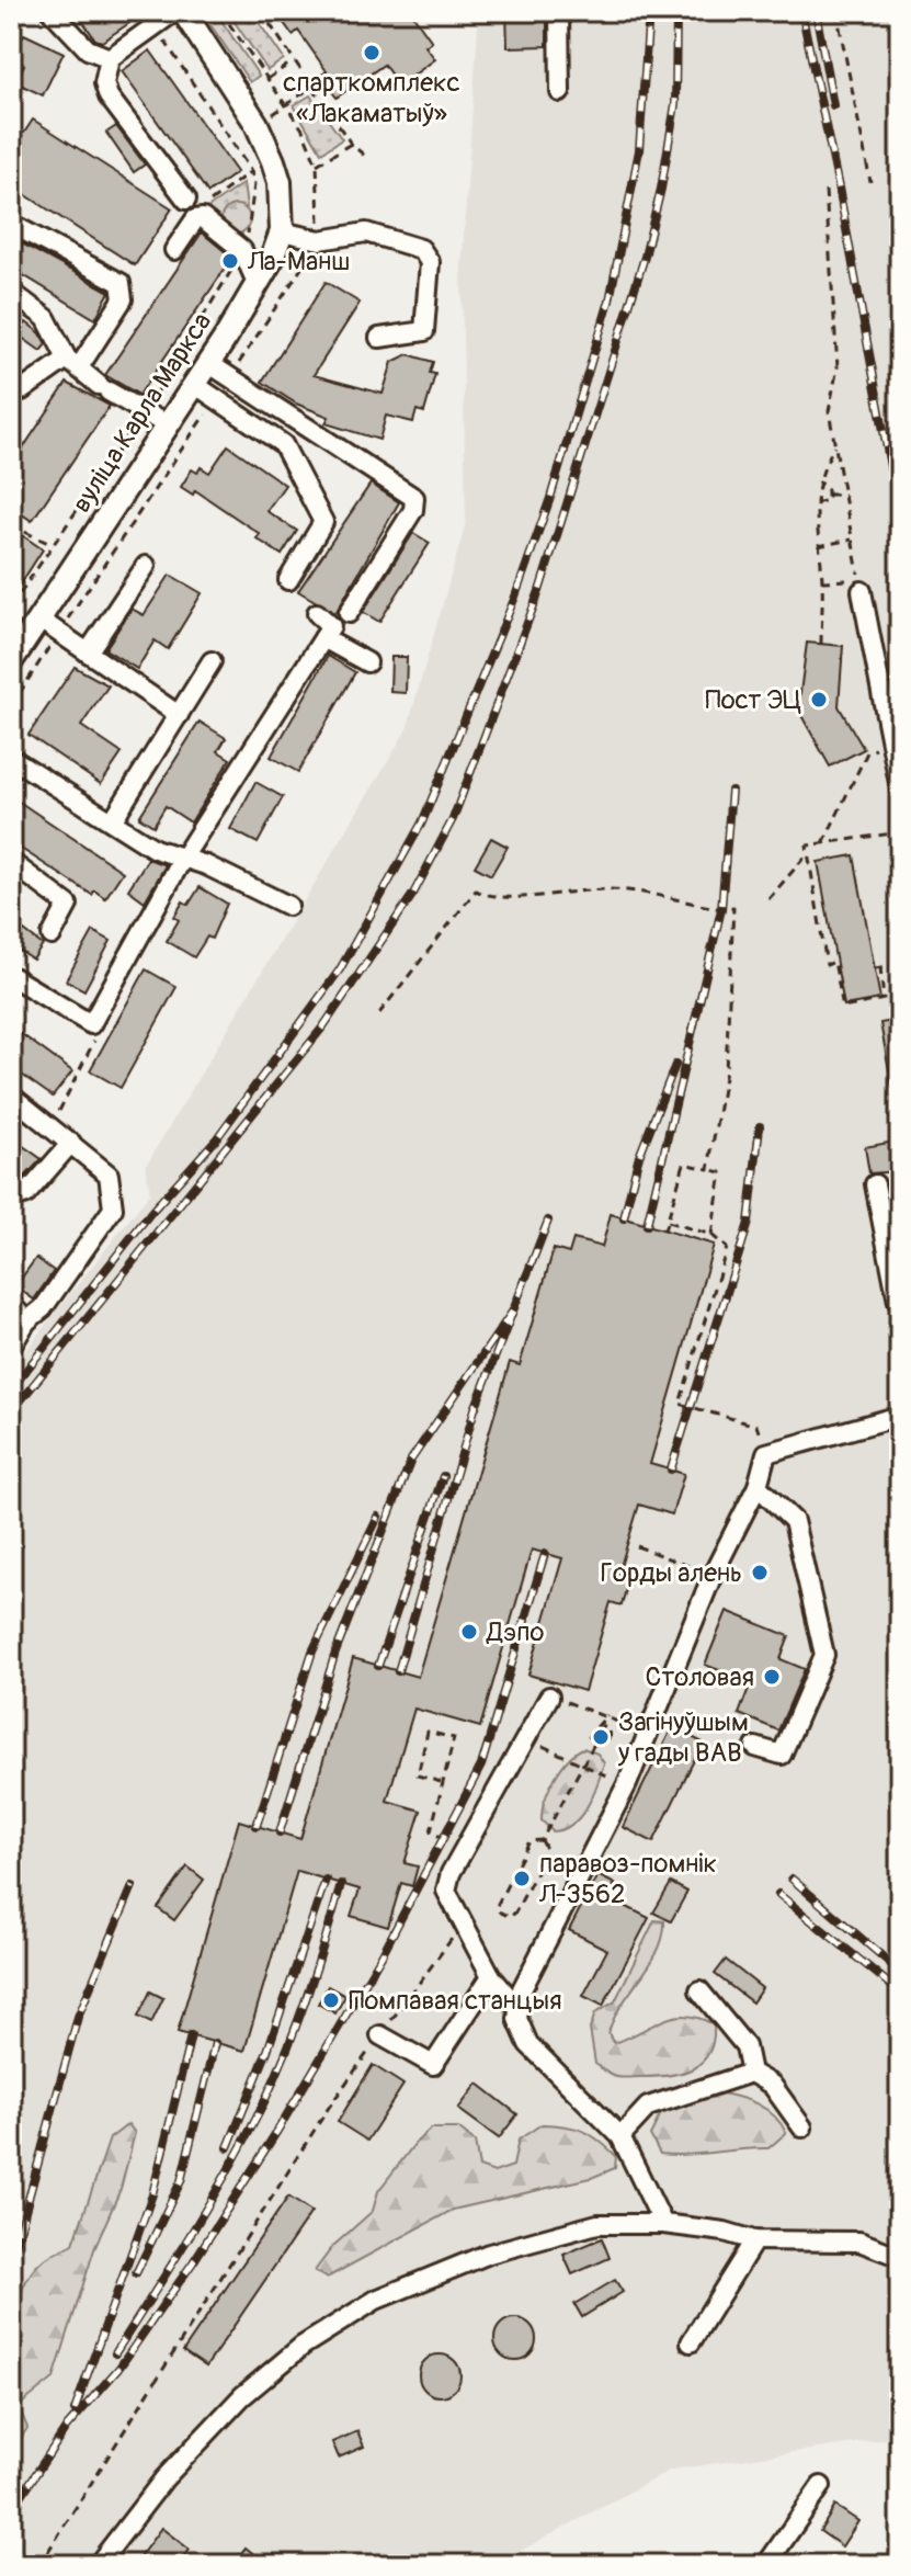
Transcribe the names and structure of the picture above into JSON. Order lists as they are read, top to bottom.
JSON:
{
  "streets": {
    "main road": ["вуліца Карла Маркса"]
  },
  "places": [
    "спарткомплекс «Лакаматыў»",
    "Ла-Манш",
    "Пост ЭЦ",
    "Горды алень",
    "Дэпо",
    "Столовая",
    "Загінуўшым у гады ВАВ",
    "паравоз-помнік Л-3562",
    "Помпавая станцыя"
  ]
}
